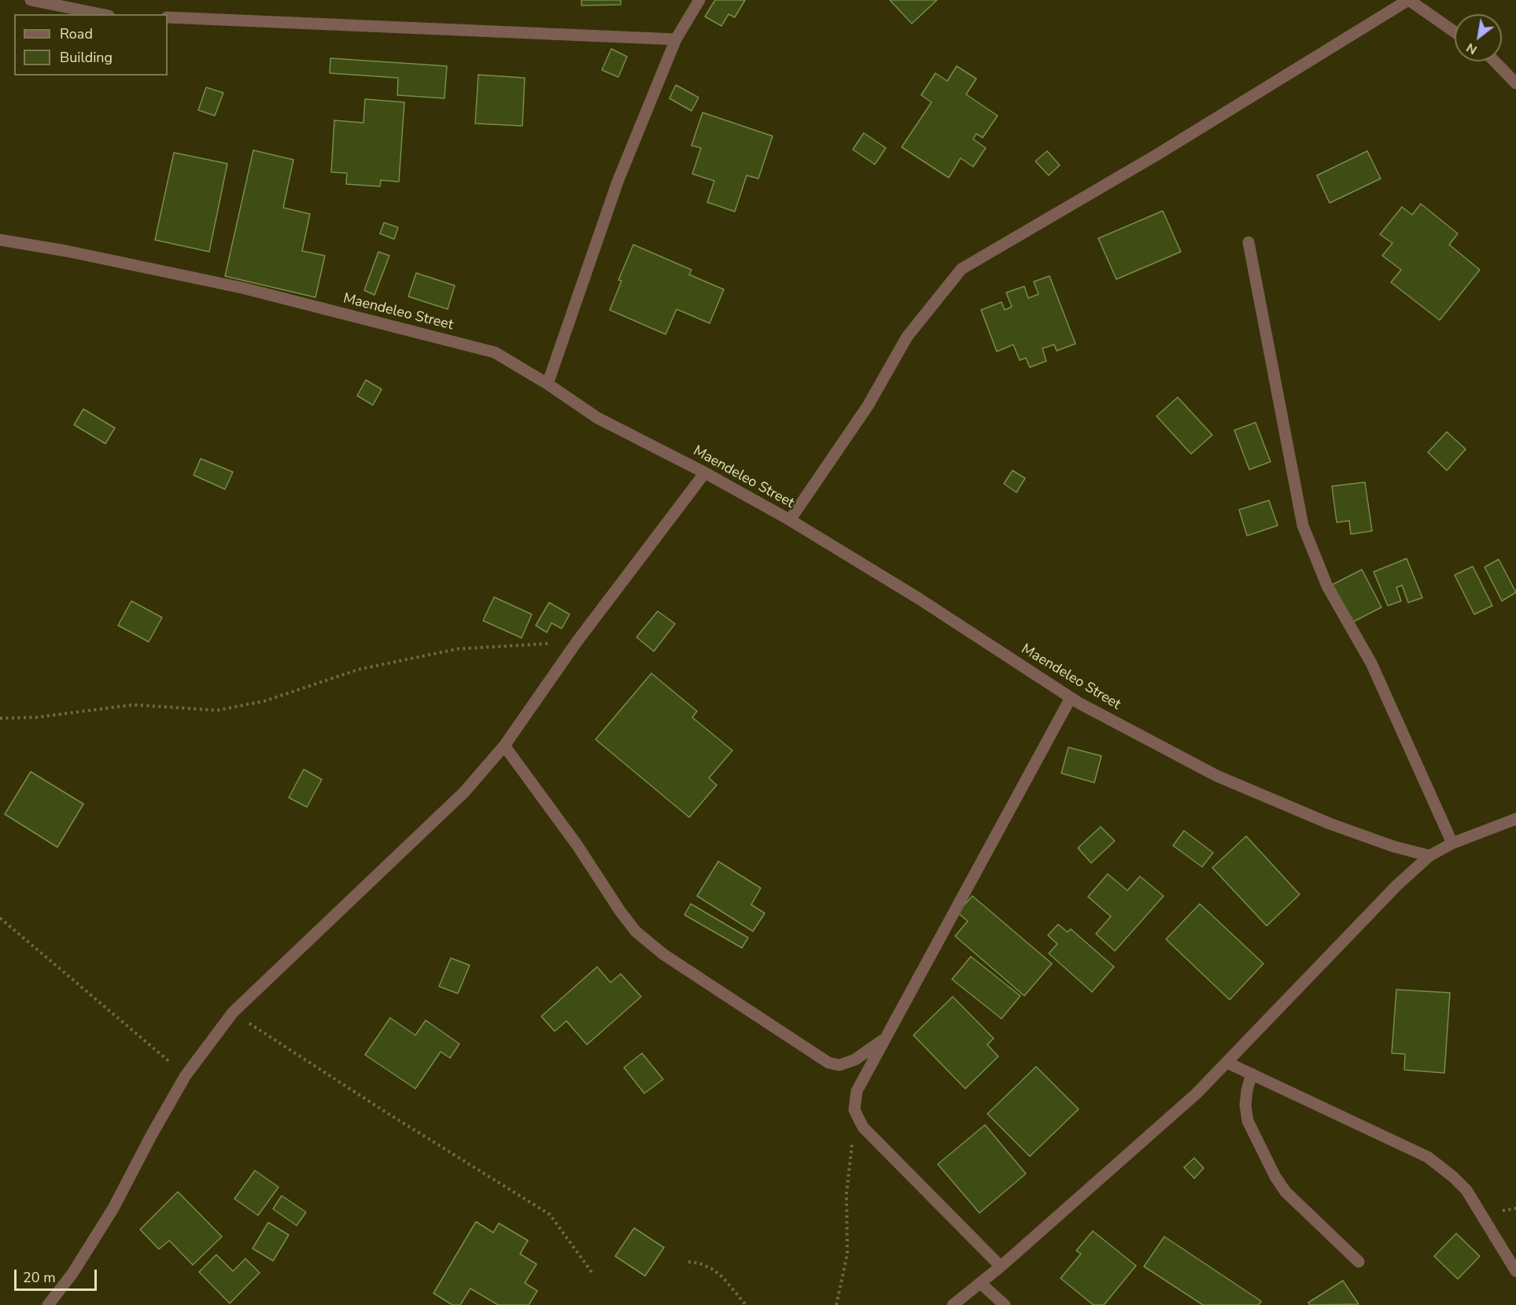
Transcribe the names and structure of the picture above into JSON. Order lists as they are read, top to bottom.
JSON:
{
  "streets": {
    "street": ["Maendeleo Street"]
  },
  "legend": ["Road", "Building"],
  "scale_bar": "20 m",
  "north": "bottom left"
}
